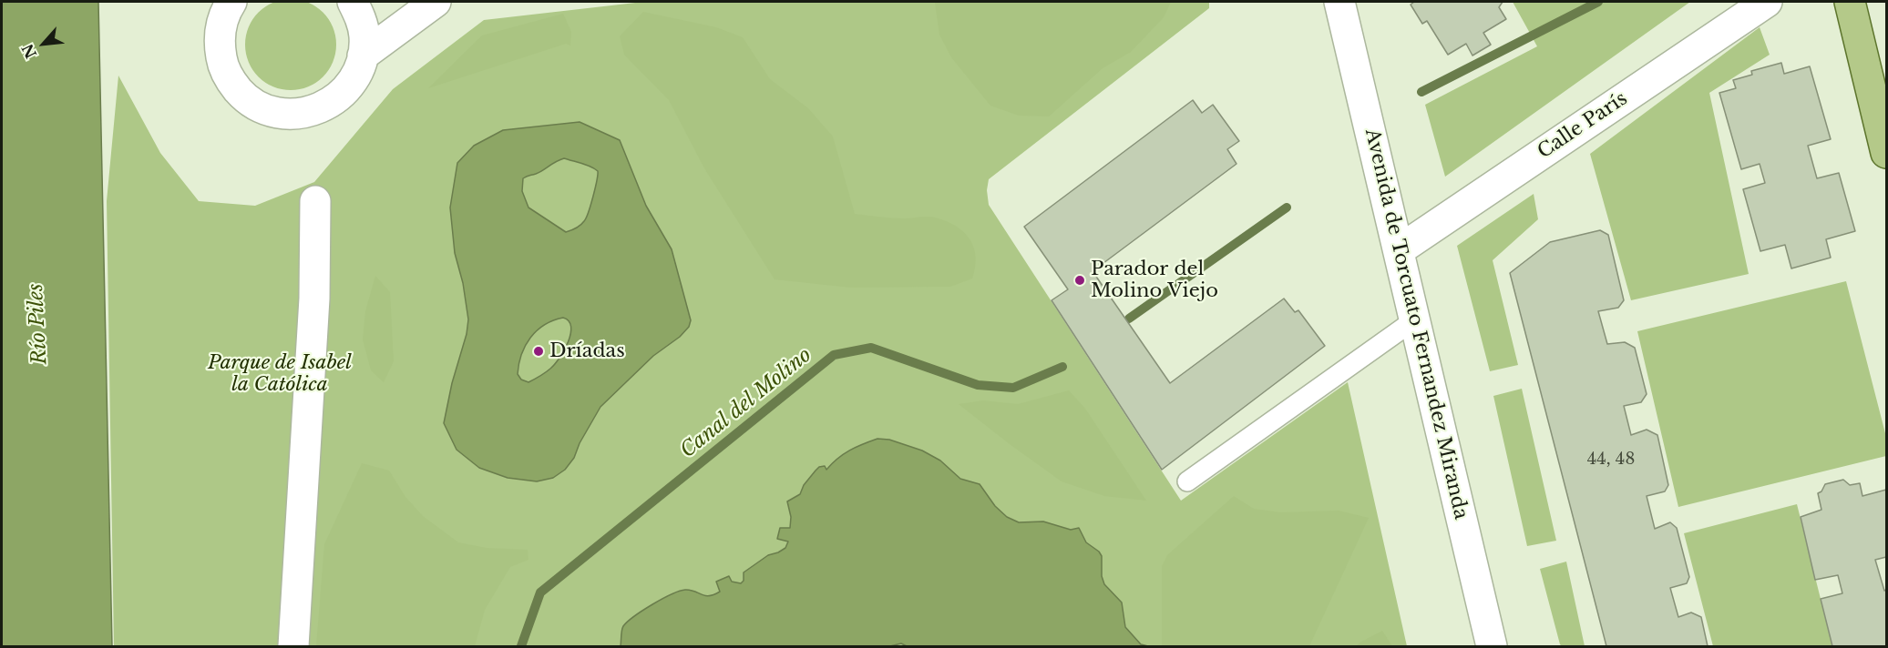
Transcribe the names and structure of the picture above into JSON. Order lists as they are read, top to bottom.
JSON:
{
  "streets": {
    "street": ["Calle París", "Avenida de Torcuato Fernandez Miranda"]
  },
  "crossings": [
    ["Calle París", "Avenida de Torcuato Fernandez Miranda"]
  ],
  "water": ["Río Piles", "Canal del Molino"],
  "parks": ["Parque de Isabel la Católica"],
  "places": ["Parador del Molino Viejo", "Dríadas"],
  "house_numbers": ["44, 48"],
  "north": "bottom left"
}
